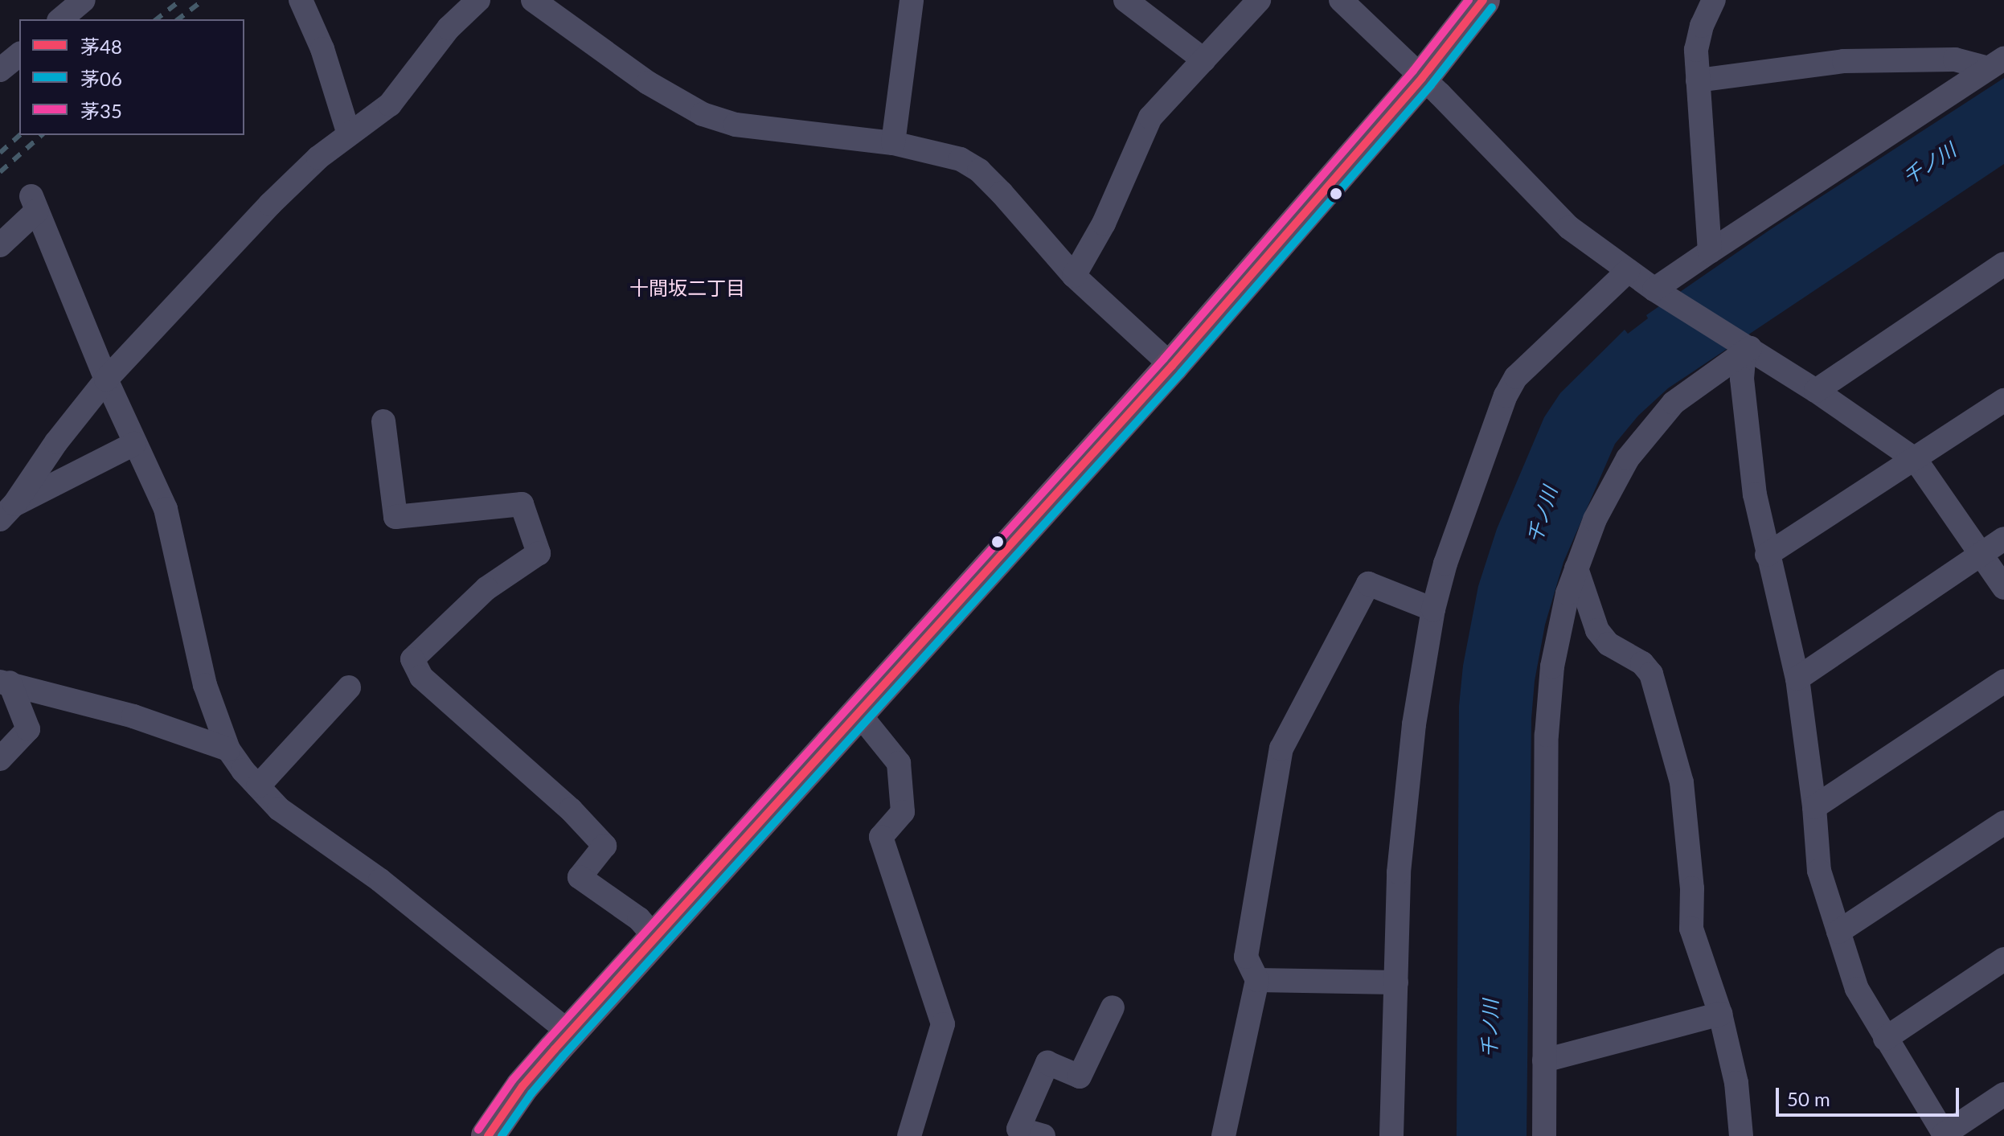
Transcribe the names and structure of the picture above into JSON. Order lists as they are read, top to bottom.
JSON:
{
  "districts": ["十間坂二丁目"],
  "water": ["千ノ川"],
  "lines": ["transit line 茅48", "transit line 茅35", "transit line 茅06"],
  "legend": ["茅48", "茅06", "茅35"],
  "scale_bar": "50 m"
}
